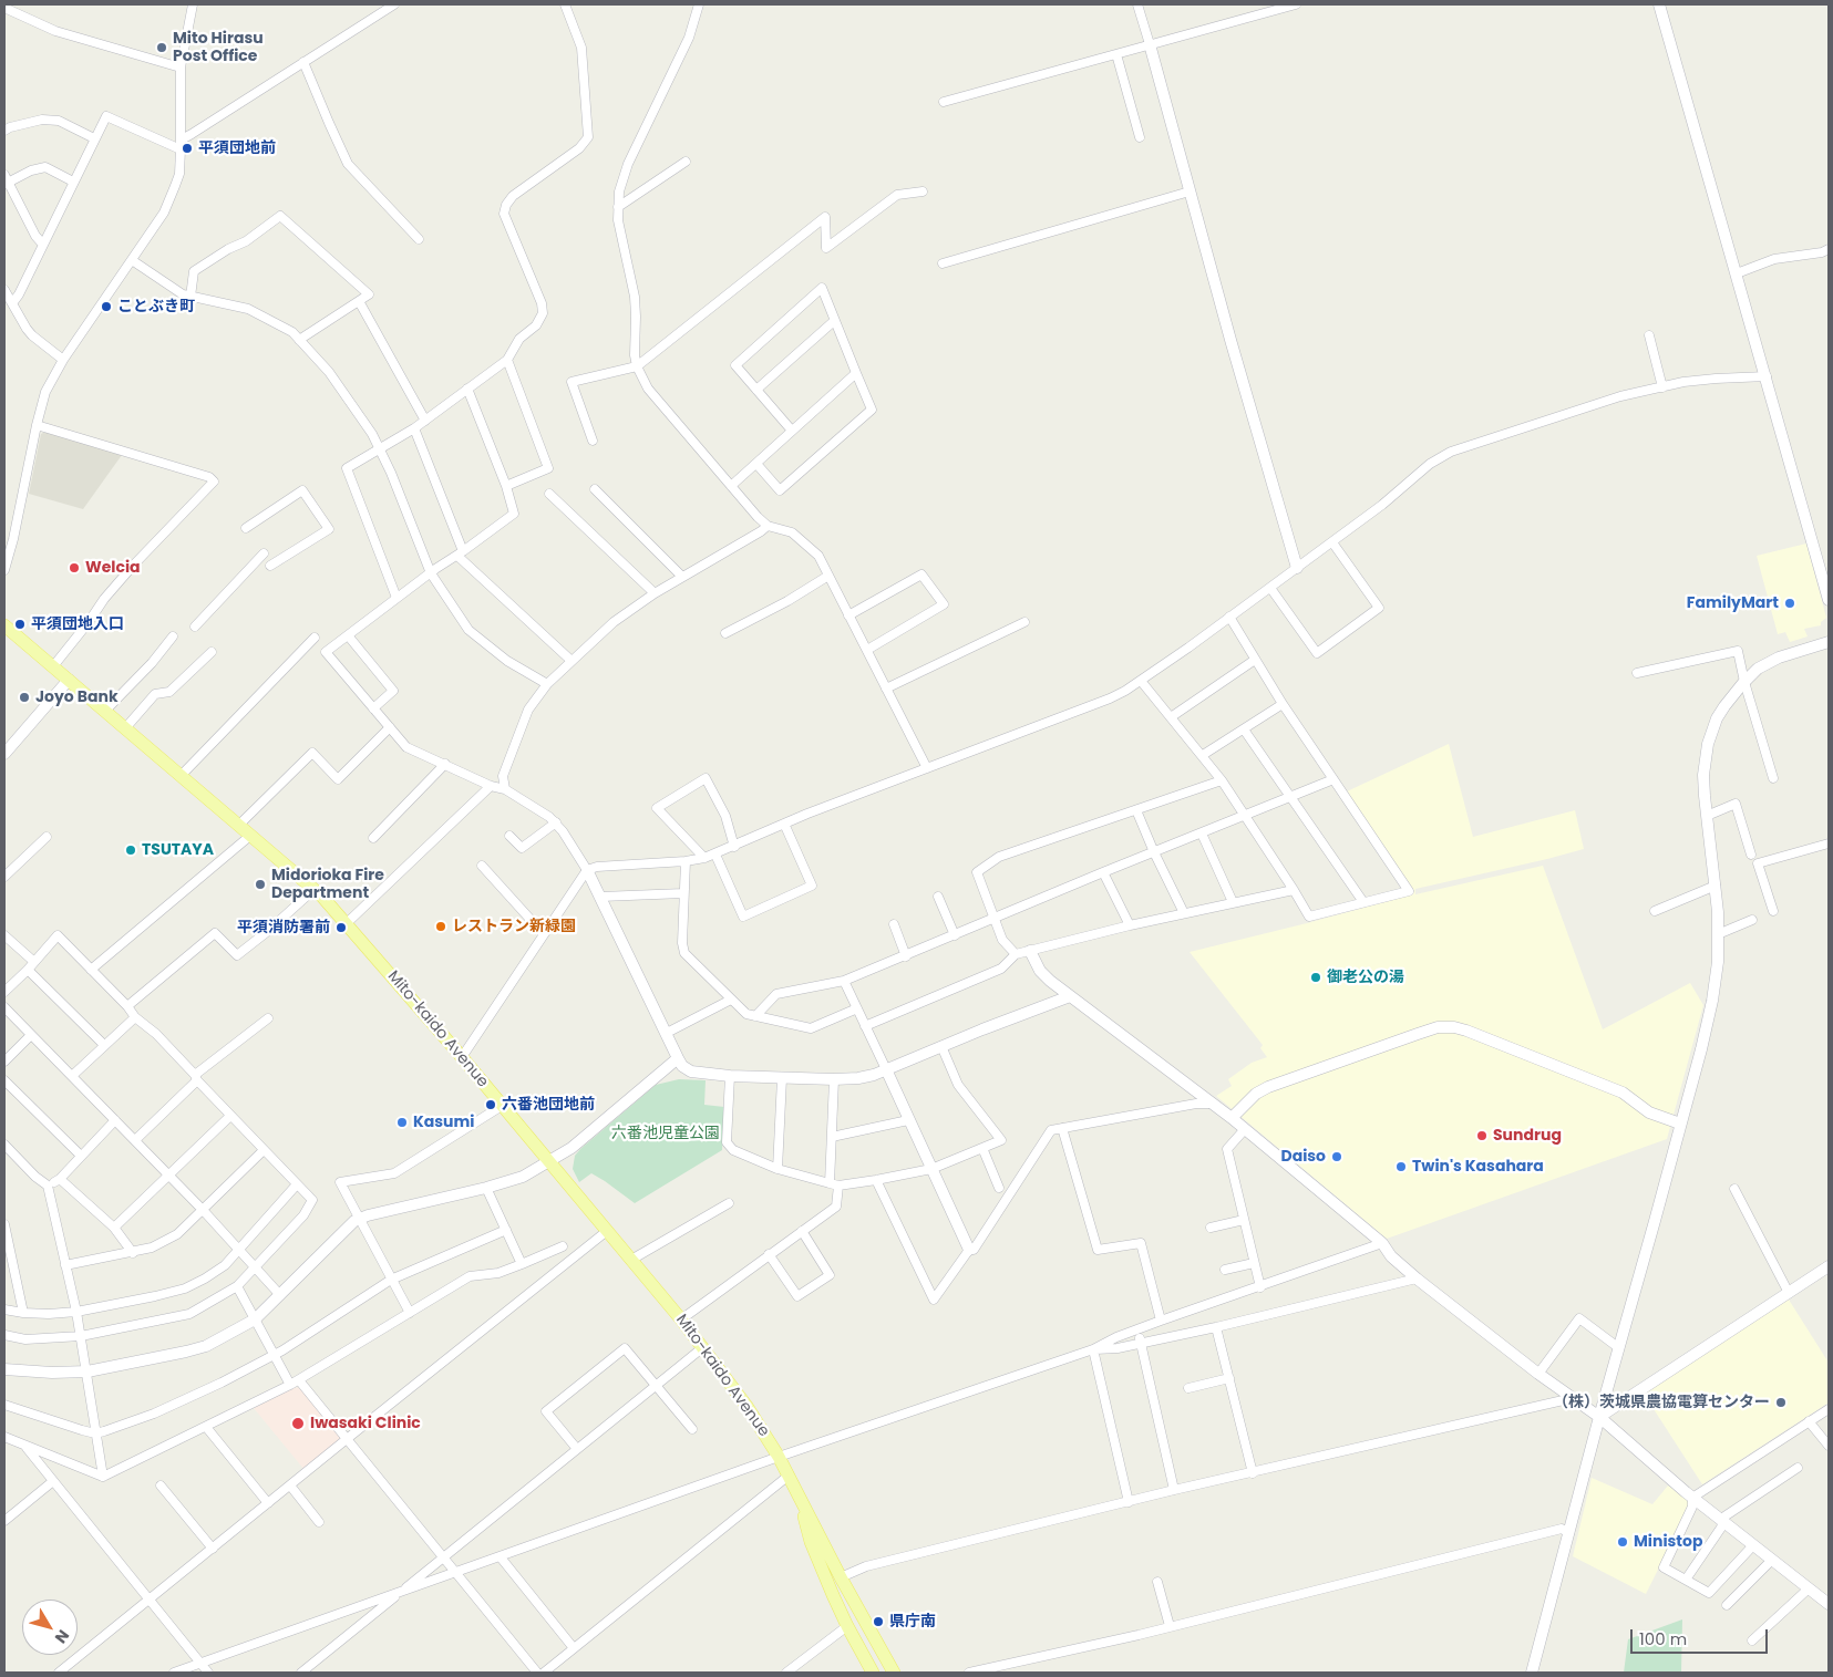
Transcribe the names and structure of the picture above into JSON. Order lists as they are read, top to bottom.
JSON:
{
  "streets": {
    "main road": ["Mito-kaido Avenue"]
  },
  "parks": ["六番池児童公園"],
  "places": [
    "Mito Hirasu Post Office",
    "平須団地前",
    "ことぶき町",
    "Welcia",
    "FamilyMart",
    "平須団地入口",
    "Joyo Bank",
    "TSUTAYA",
    "Midorioka Fire Department",
    "レストラン新緑園",
    "平須消防署前",
    "御老公の湯",
    "六番池団地前",
    "Kasumi",
    "Sundrug",
    "Daiso",
    "Twin's Kasahara",
    "（株）茨城県農協電算センター",
    "Iwasaki Clinic",
    "Ministop",
    "県庁南"
  ],
  "scale_bar": "100 m",
  "north": "bottom right"
}
